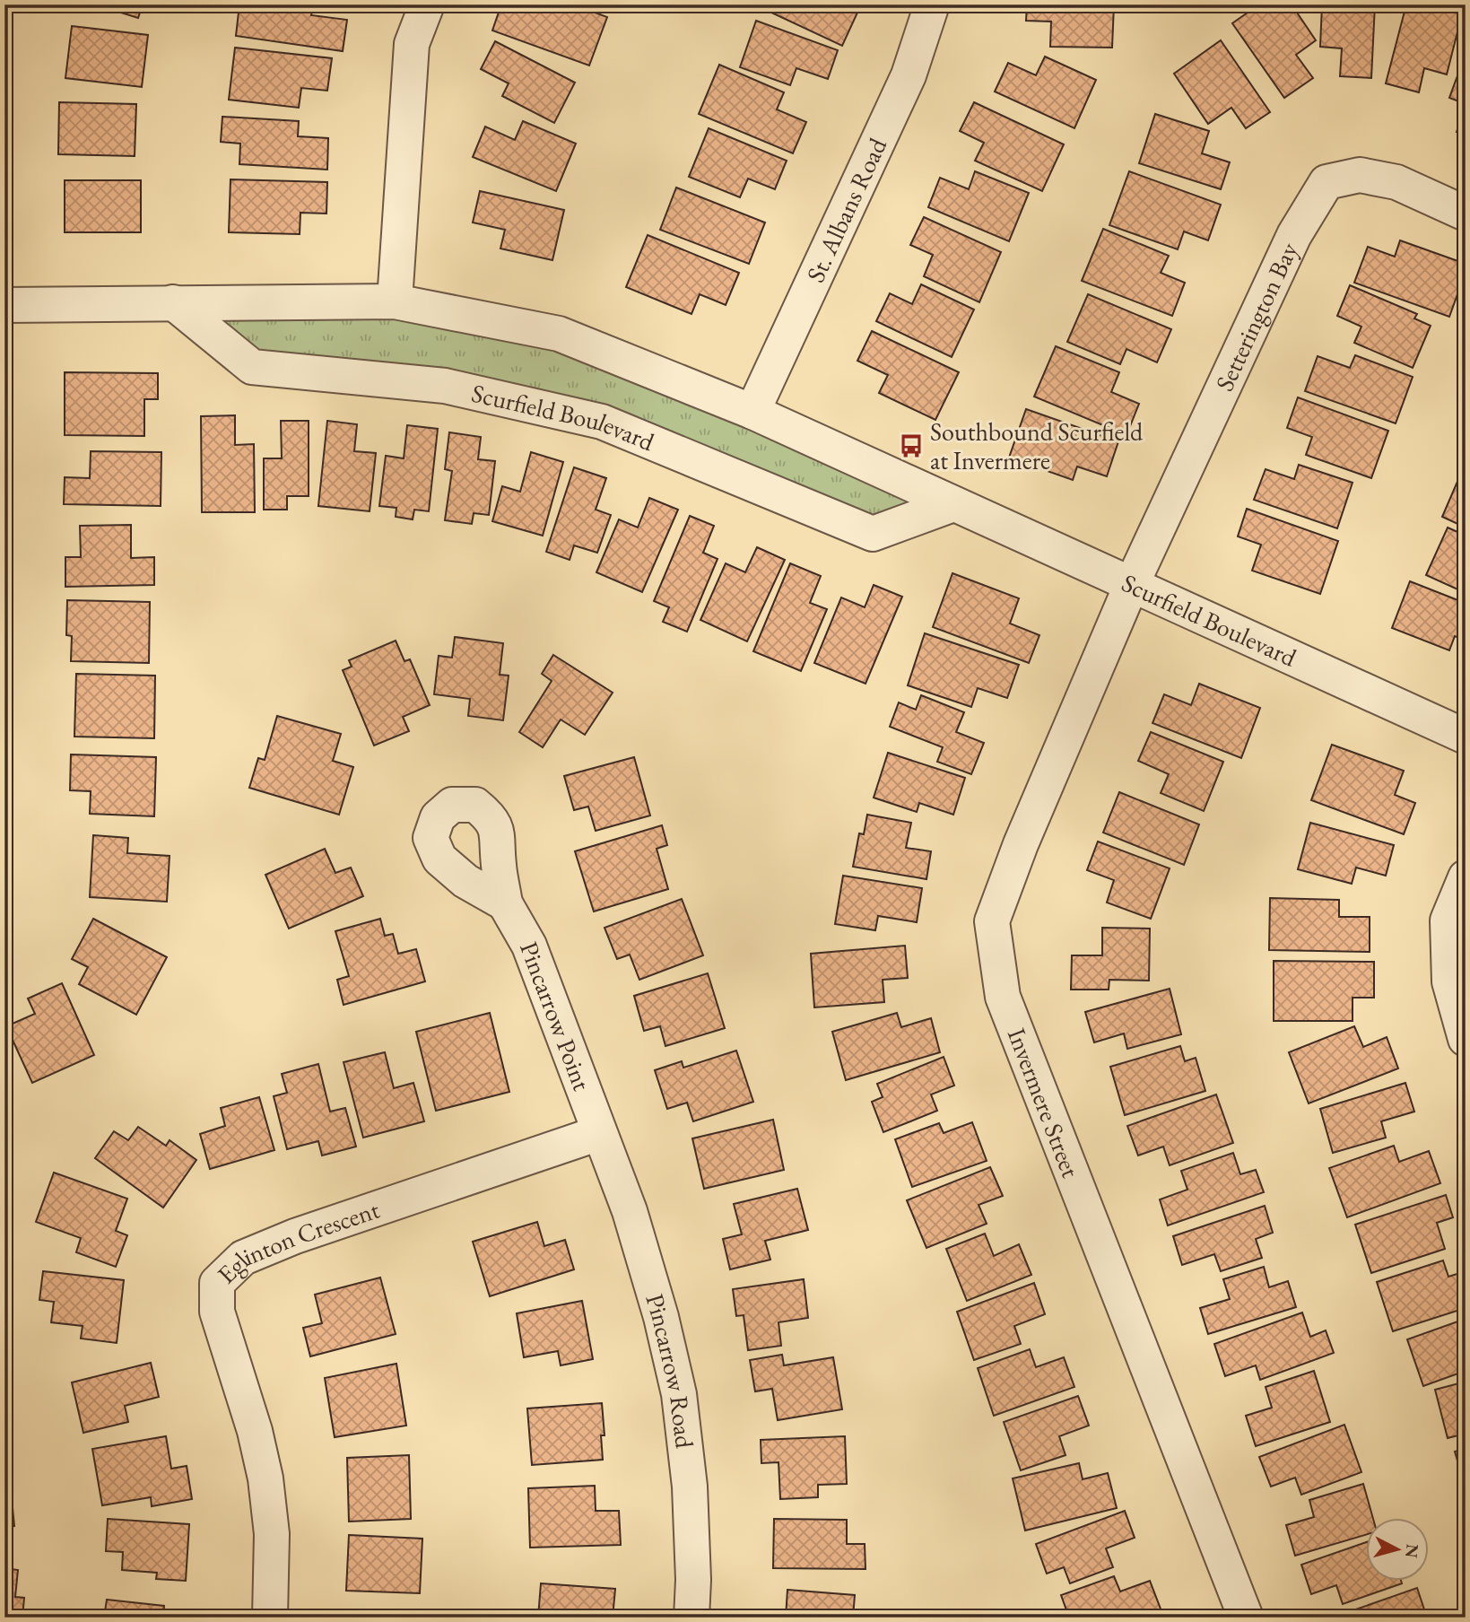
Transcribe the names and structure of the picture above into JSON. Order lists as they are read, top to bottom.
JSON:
{
  "streets": {
    "street": [
      "St. Albans Road",
      "Setterington Bay",
      "Scurfield Boulevard",
      "Pincarrow Point",
      "Invermere Street",
      "Eglinton Crescent",
      "Pincarrow Road"
    ]
  },
  "crossings": [
    ["St. Albans Road", "Scurfield Boulevard"],
    ["Setterington Bay", "Scurfield Boulevard"],
    ["Setterington Bay", "Invermere Street"],
    ["Scurfield Boulevard", "Invermere Street"],
    ["Pincarrow Point", "Eglinton Crescent"],
    ["Pincarrow Point", "Pincarrow Road"],
    ["Eglinton Crescent", "Pincarrow Road"]
  ],
  "places": {
    "bus stop": ["Southbound Scurfield at Invermere"]
  },
  "north": "right"
}
